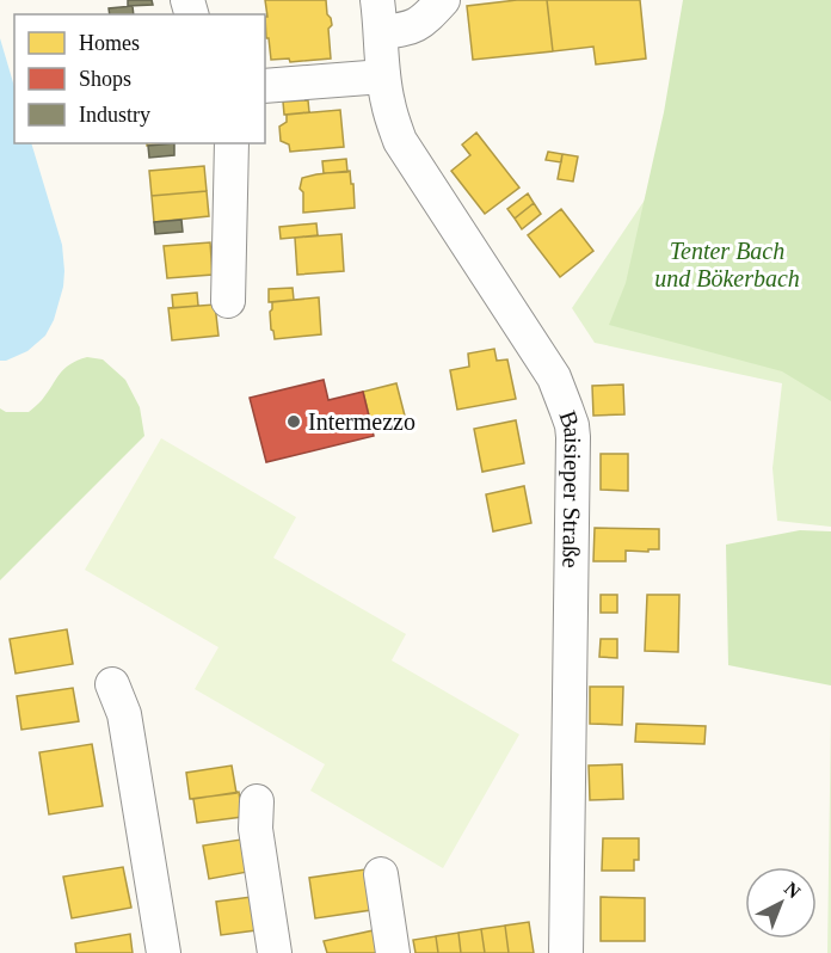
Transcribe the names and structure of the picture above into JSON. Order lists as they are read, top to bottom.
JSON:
{
  "streets": {
    "street": ["Baisieper Straße"]
  },
  "parks": ["Tenter Bach und Bökerbach"],
  "places": ["Intermezzo"],
  "legend": ["Homes", "Shops", "Industry"],
  "north": "top right"
}
